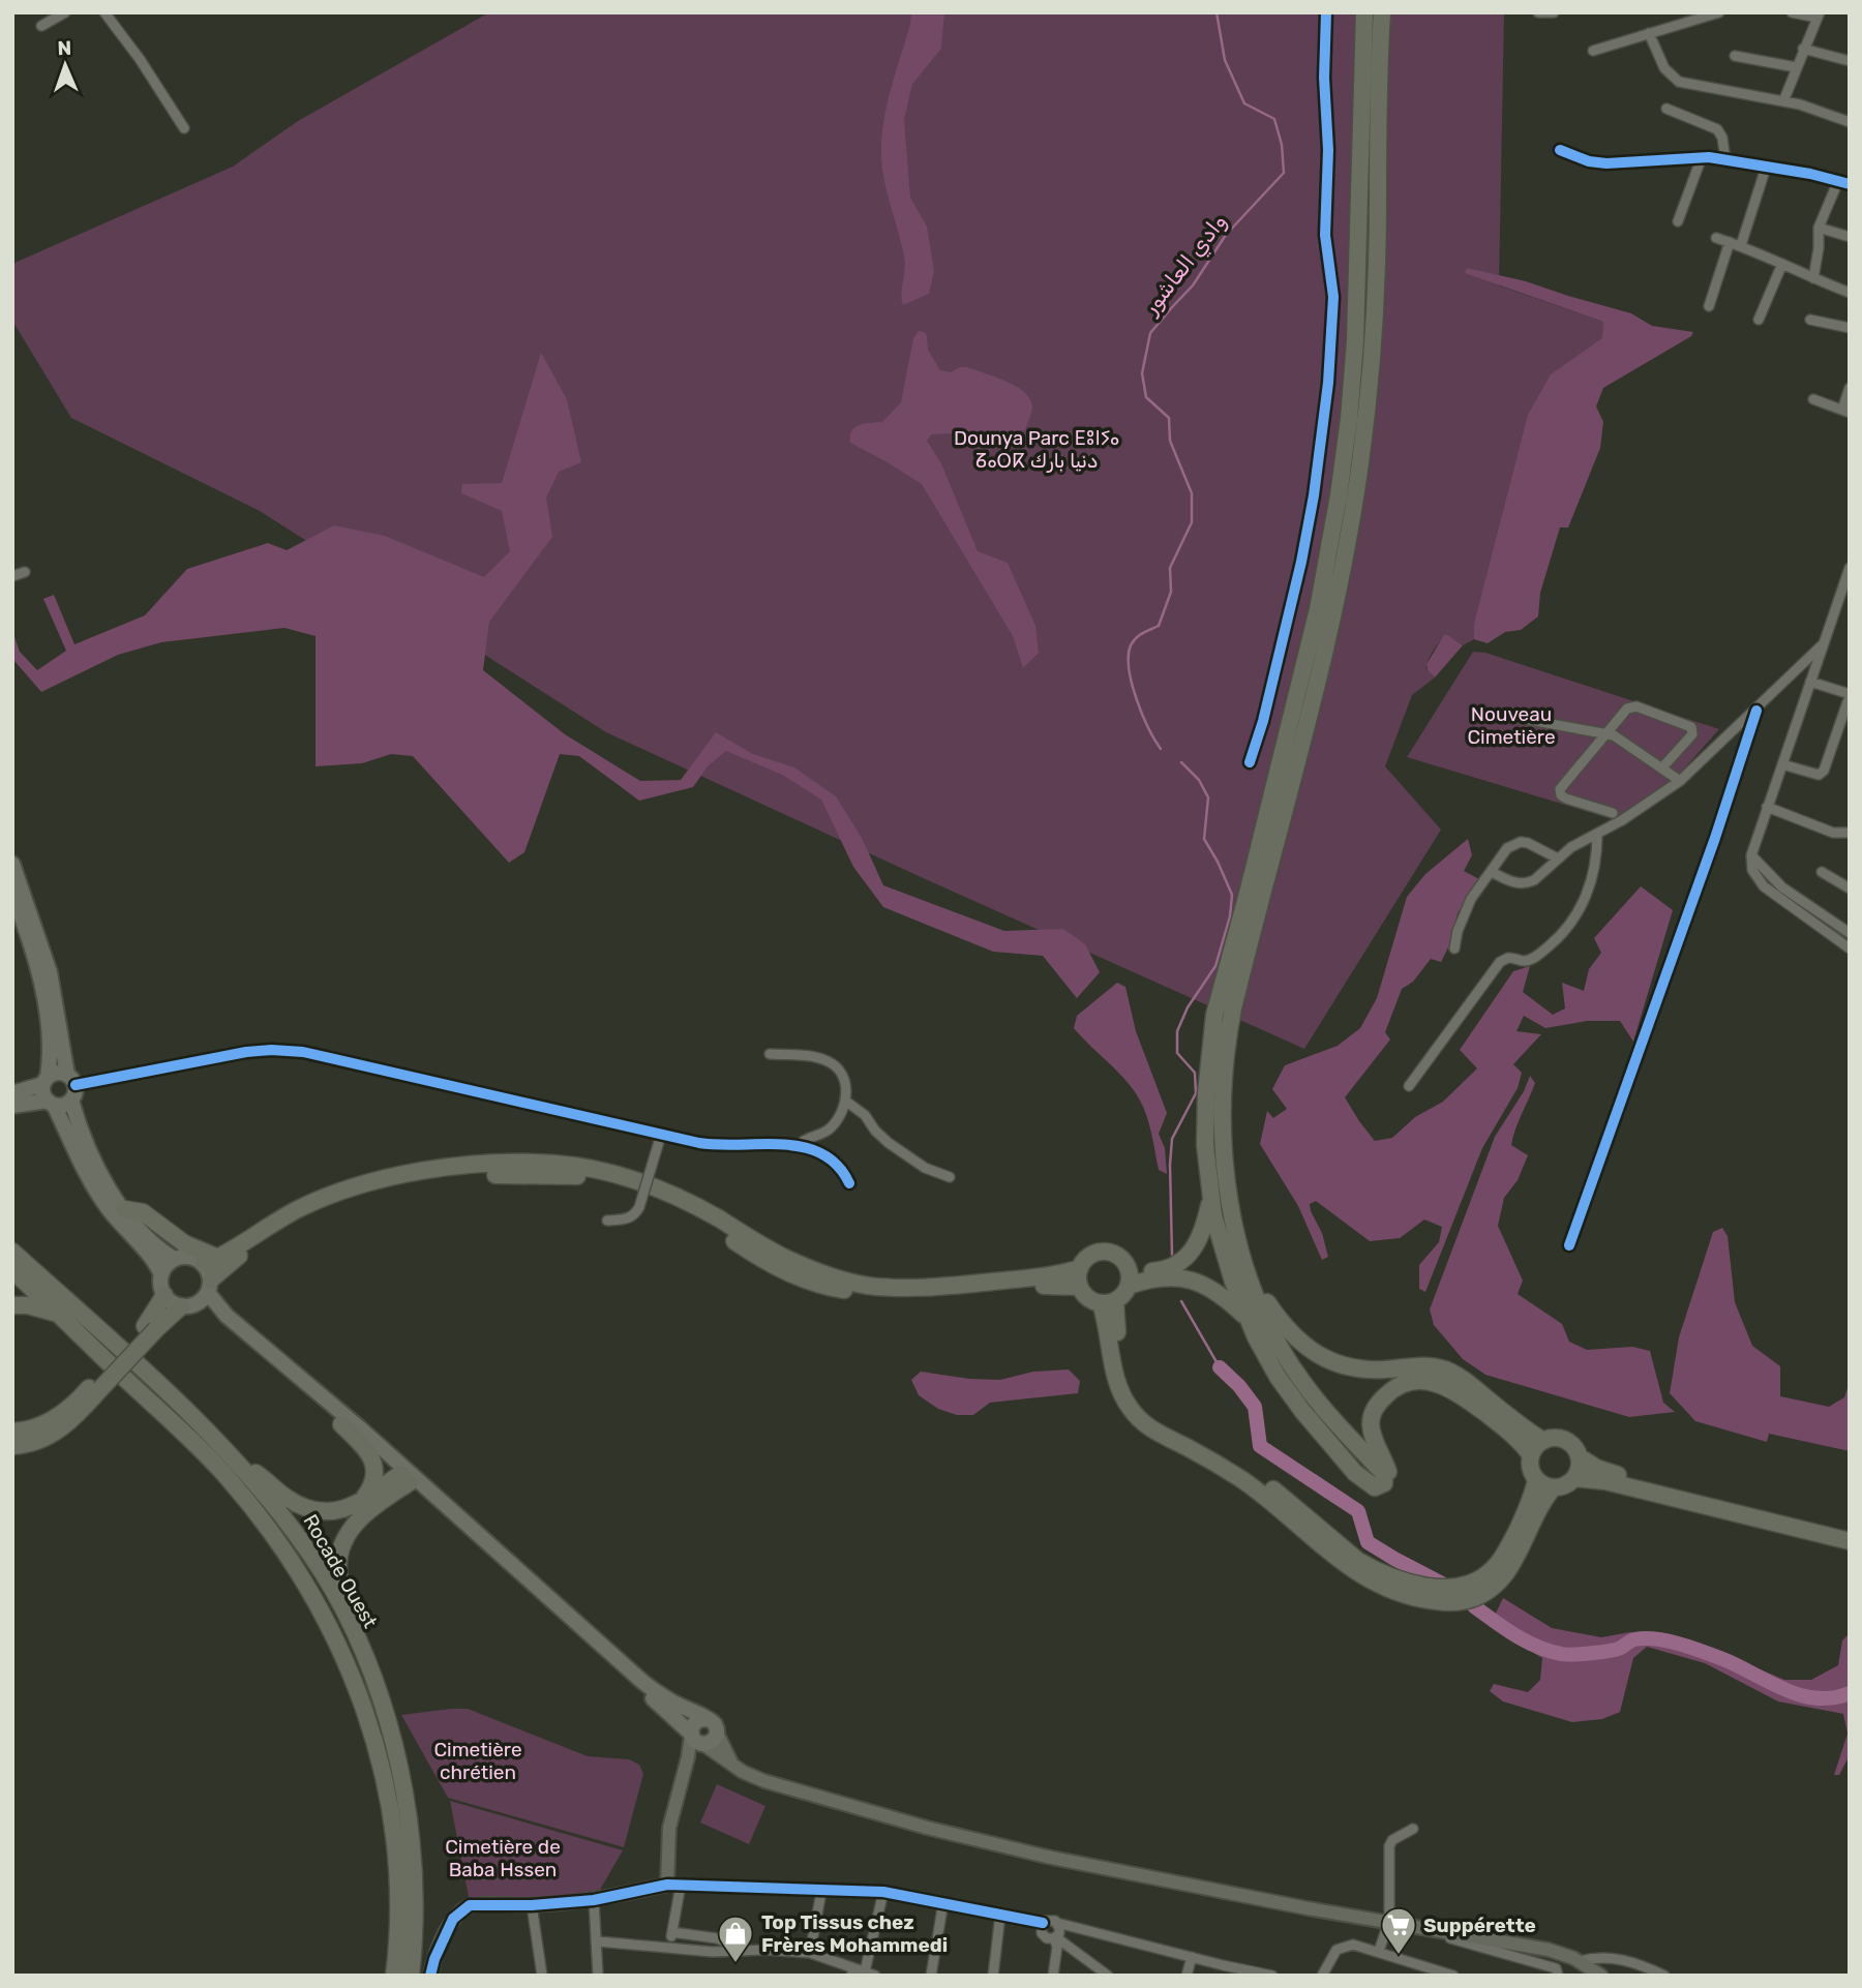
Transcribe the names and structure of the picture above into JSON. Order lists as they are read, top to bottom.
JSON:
{
  "streets": {
    "highway": ["Rocade Ouest"]
  },
  "water": ["وادي العاشور"],
  "parks": [
    "Dounya Parc ⴹⵓⵏⵢⴰ ⵒⴰⵔⴽ دنيا بارك",
    "Nouveau Cimetière",
    "Cimetière chrétien",
    "Cimetière de Baba Hssen"
  ],
  "places": {
    "supermarket": ["Suppérette"],
    "shop": ["Top Tissus chez Frères Mohammedi"]
  },
  "north": "top"
}
